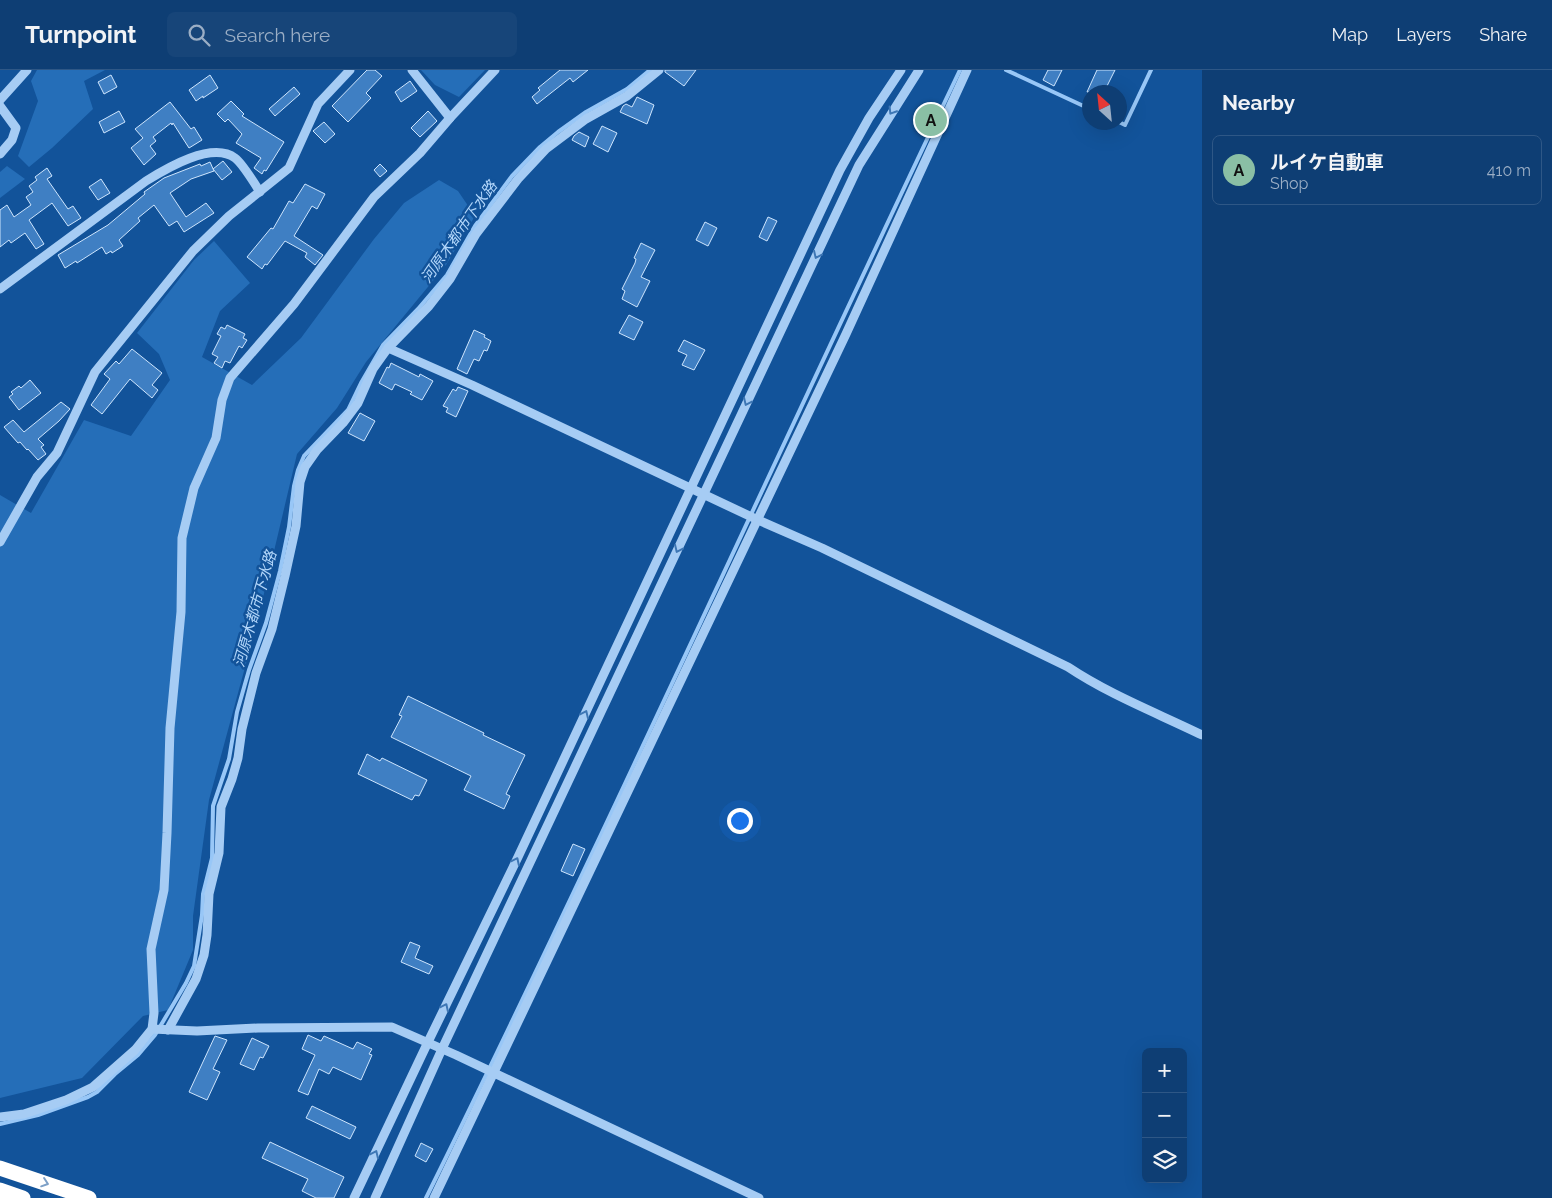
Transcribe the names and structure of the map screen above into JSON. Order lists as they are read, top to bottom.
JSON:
{
  "water": ["河原木都市下水路"],
  "north": "top left",
  "page": {
    "header": "Turnpoint",
    "search": "Search here",
    "nav": ["Map", "Layers", "Share"],
    "heading": "Nearby",
    "pins": "A",
    "list": [
      {
        "mark": "A",
        "name": "ルイケ自動車",
        "note": "Shop",
        "value": "410 m"
      }
    ],
    "map_buttons": ["+", "−"]
  }
}
